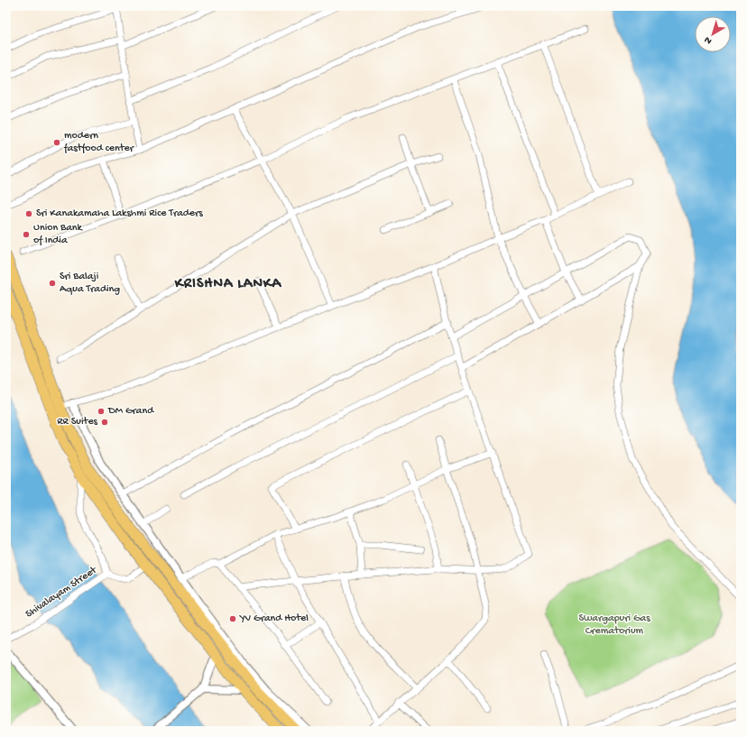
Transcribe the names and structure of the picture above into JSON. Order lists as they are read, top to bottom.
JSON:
{
  "streets": {
    "street": ["Shivalayam Street"]
  },
  "districts": ["KRISHNA LANKA"],
  "parks": ["Swargapuri Gas Crematorium"],
  "places": [
    "modern fastfood center",
    "Sri Kanakamaha Lakshmi Rice Traders",
    "Union Bank of India",
    "Sri Balaji Aqua Trading",
    "DM Grand",
    "RR Suites",
    "YV Grand Hotel"
  ],
  "north": "bottom left"
}
